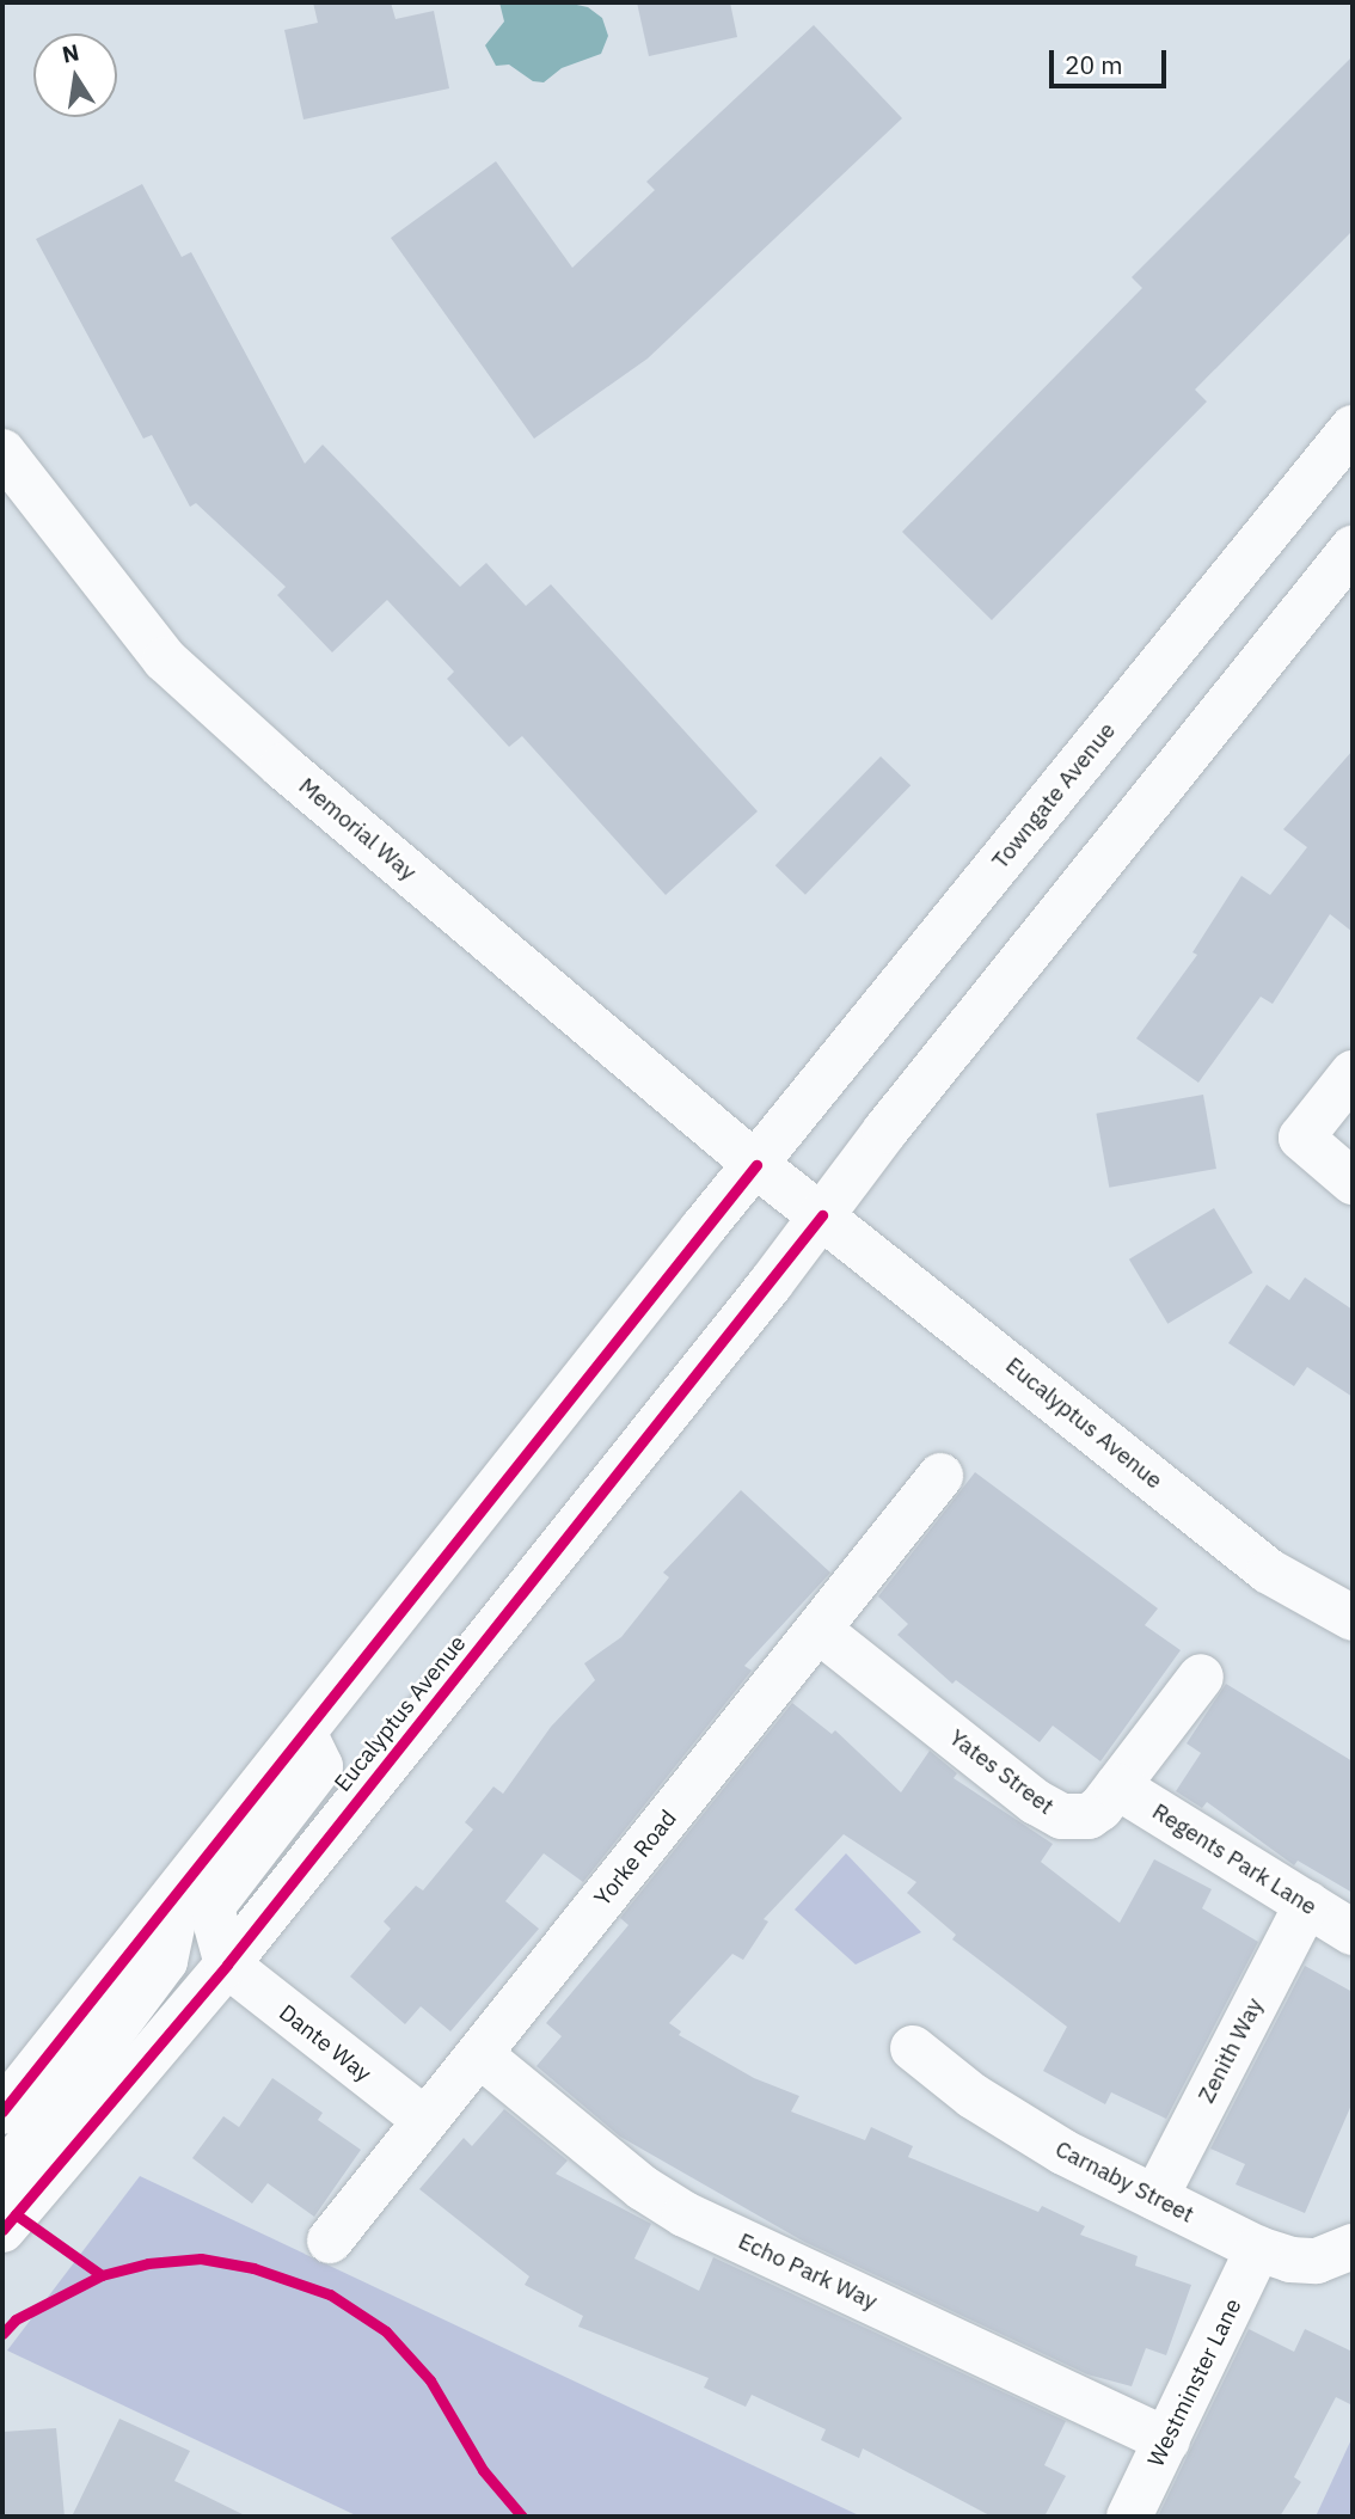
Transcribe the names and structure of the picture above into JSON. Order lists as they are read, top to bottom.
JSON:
{
  "streets": {
    "street": [
      "Towngate Avenue",
      "Memorial Way",
      "Eucalyptus Avenue",
      "Yates Street",
      "Yorke Road",
      "Regents Park Lane",
      "Dante Way",
      "Zenith Way",
      "Carnaby Street",
      "Echo Park Way",
      "Westminster Lane"
    ]
  },
  "crossings": [
    ["Towngate Avenue", "Memorial Way"],
    ["Towngate Avenue", "Eucalyptus Avenue"],
    ["Memorial Way", "Eucalyptus Avenue"],
    ["Eucalyptus Avenue", "Dante Way"],
    ["Yates Street", "Yorke Road"],
    ["Yates Street", "Regents Park Lane"],
    ["Yorke Road", "Dante Way"],
    ["Yorke Road", "Echo Park Way"],
    ["Regents Park Lane", "Zenith Way"],
    ["Zenith Way", "Carnaby Street"],
    ["Carnaby Street", "Westminster Lane"],
    ["Echo Park Way", "Westminster Lane"]
  ],
  "scale_bar": "20 m",
  "north": "top"
}
